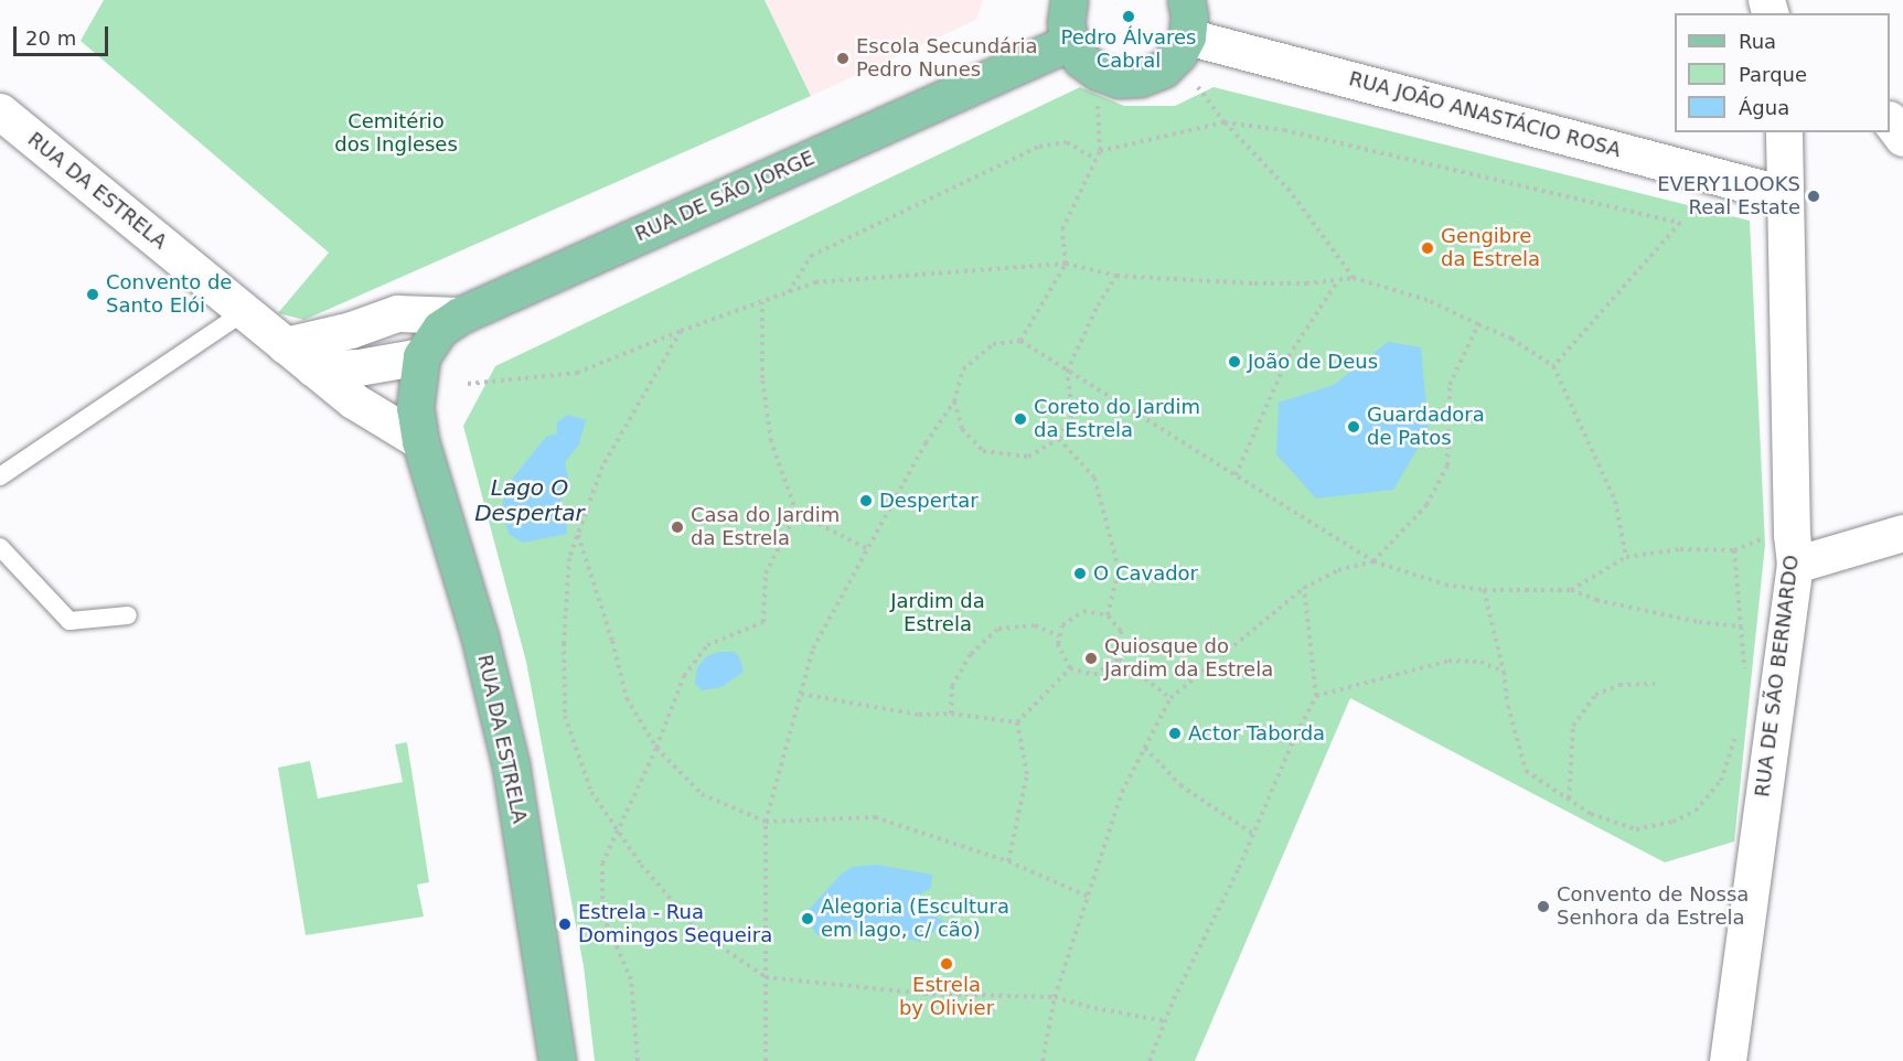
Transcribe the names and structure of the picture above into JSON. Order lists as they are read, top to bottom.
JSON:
{
  "streets": {
    "main road": ["RUA DA ESTRELA", "RUA DE SÃO JORGE"],
    "street": ["RUA JOÃO ANASTÁCIO ROSA", "RUA DE SÃO BERNARDO"]
  },
  "crossings": [
    ["RUA JOÃO ANASTÁCIO ROSA", "RUA DE SÃO BERNARDO"],
    ["RUA DA ESTRELA", "RUA DE SÃO JORGE"]
  ],
  "water": ["Lago O Despertar"],
  "parks": ["Cemitério dos Ingleses", "Jardim da Estrela"],
  "places": [
    "Pedro Álvares Cabral",
    "Escola Secundária Pedro Nunes",
    "EVERY1LOOKS Real Estate",
    "Gengibre da Estrela",
    "Convento de Santo Elói",
    "João de Deus",
    "Coreto do Jardim da Estrela",
    "Guardadora de Patos",
    "Despertar",
    "Casa do Jardim da Estrela",
    "O Cavador",
    "Quiosque do Jardim da Estrela",
    "Actor Taborda",
    "Convento de Nossa Senhora da Estrela",
    "Alegoria (Escultura em lago, c/ cão)",
    "Estrela - Rua Domingos Sequeira",
    "Estrela by Olivier"
  ],
  "legend": ["Rua", "Parque", "Água"],
  "scale_bar": "20 m"
}
